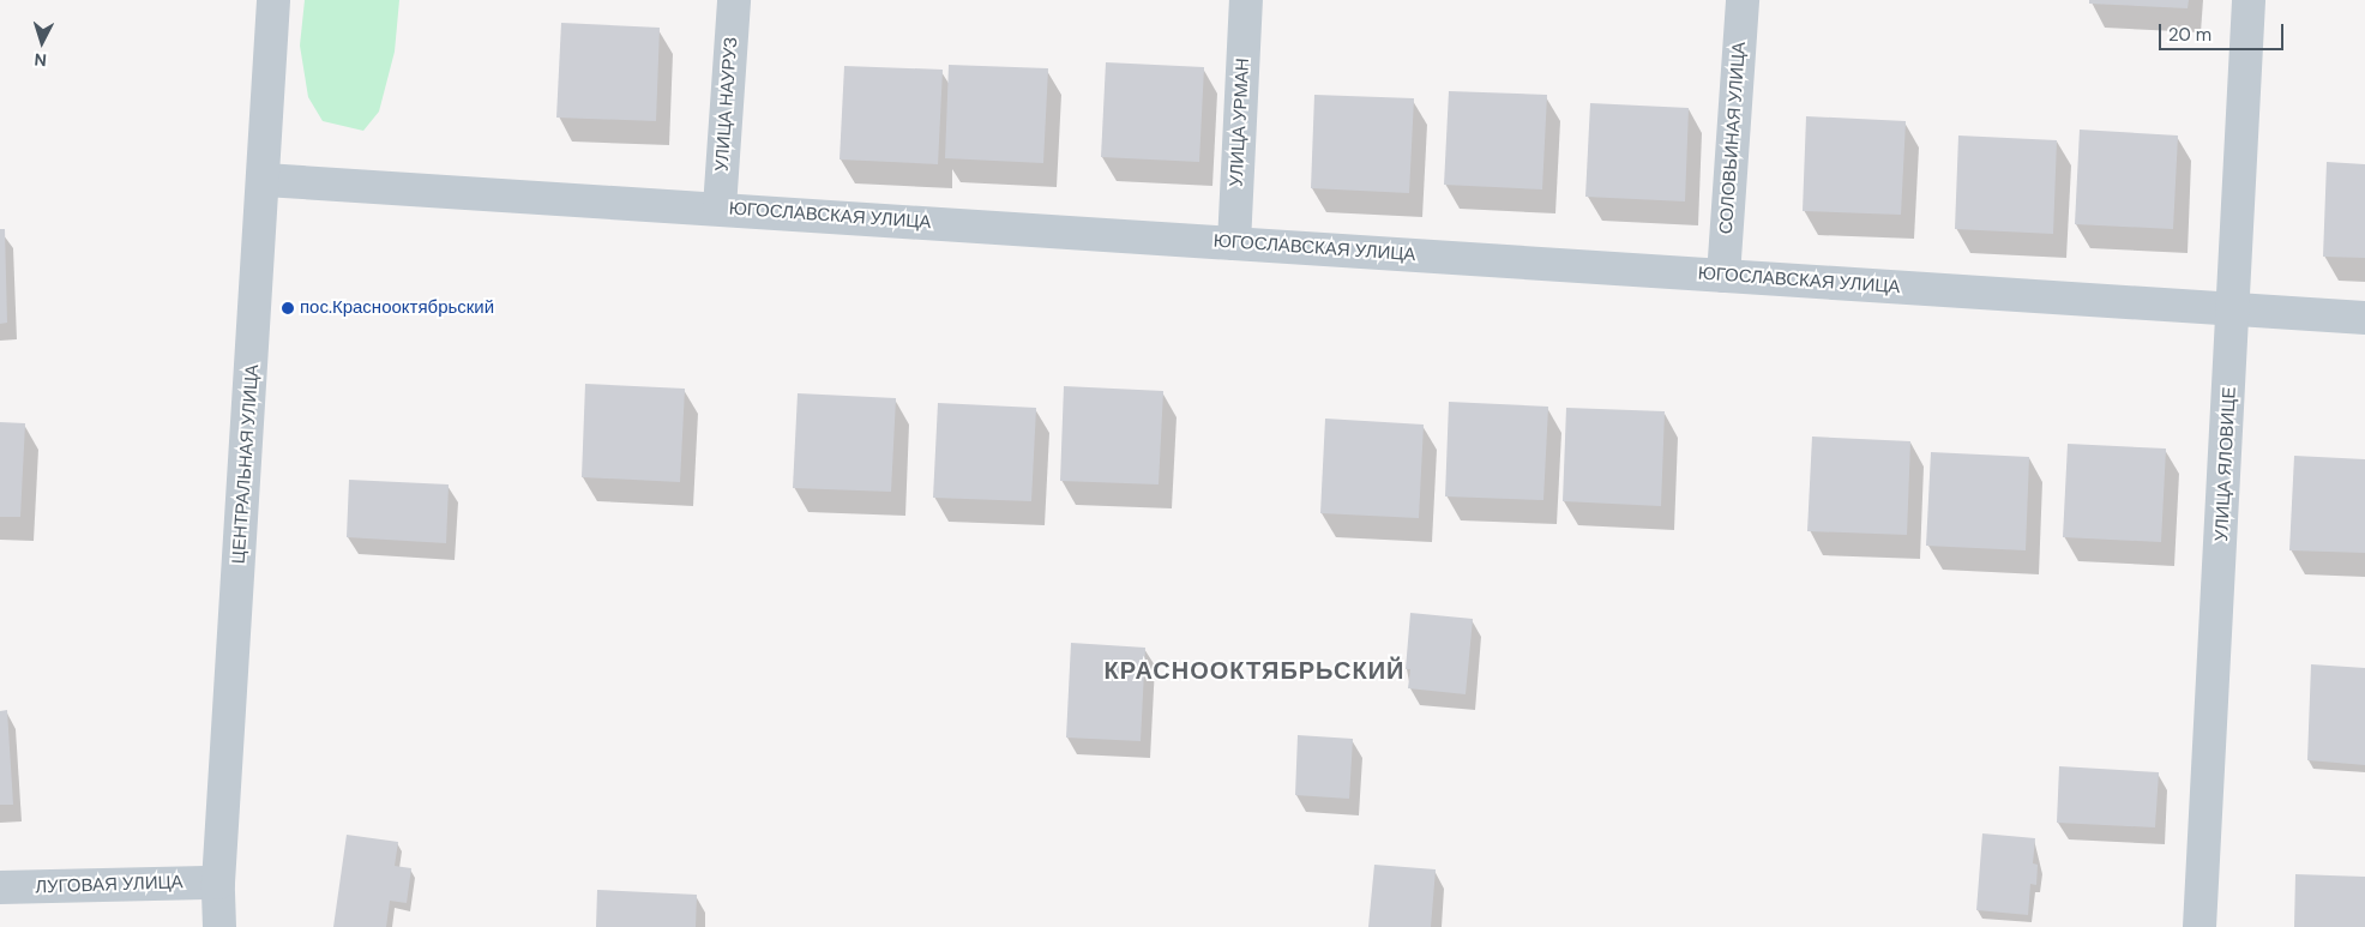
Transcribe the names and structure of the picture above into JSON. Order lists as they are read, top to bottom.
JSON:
{
  "streets": {
    "street": [
      "УЛИЦА НАУРУЗ",
      "УЛИЦА УРМАН",
      "СОЛОВЬИНАЯ УЛИЦА",
      "ЮГОСЛАВСКАЯ УЛИЦА",
      "ЦЕНТРАЛЬНАЯ УЛИЦА",
      "УЛИЦА ЯЛОВИЦЕ",
      "ЛУГОВАЯ УЛИЦА"
    ]
  },
  "crossings": [
    ["УЛИЦА НАУРУЗ", "ЮГОСЛАВСКАЯ УЛИЦА"],
    ["УЛИЦА УРМАН", "ЮГОСЛАВСКАЯ УЛИЦА"],
    ["СОЛОВЬИНАЯ УЛИЦА", "ЮГОСЛАВСКАЯ УЛИЦА"],
    ["ЮГОСЛАВСКАЯ УЛИЦА", "ЦЕНТРАЛЬНАЯ УЛИЦА"],
    ["ЮГОСЛАВСКАЯ УЛИЦА", "УЛИЦА ЯЛОВИЦЕ"],
    ["ЦЕНТРАЛЬНАЯ УЛИЦА", "ЛУГОВАЯ УЛИЦА"]
  ],
  "districts": ["КРАСНООКТЯБРЬСКИЙ"],
  "places": ["пос.Краснооктябрьский"],
  "scale_bar": "20 m",
  "north": "bottom"
}
